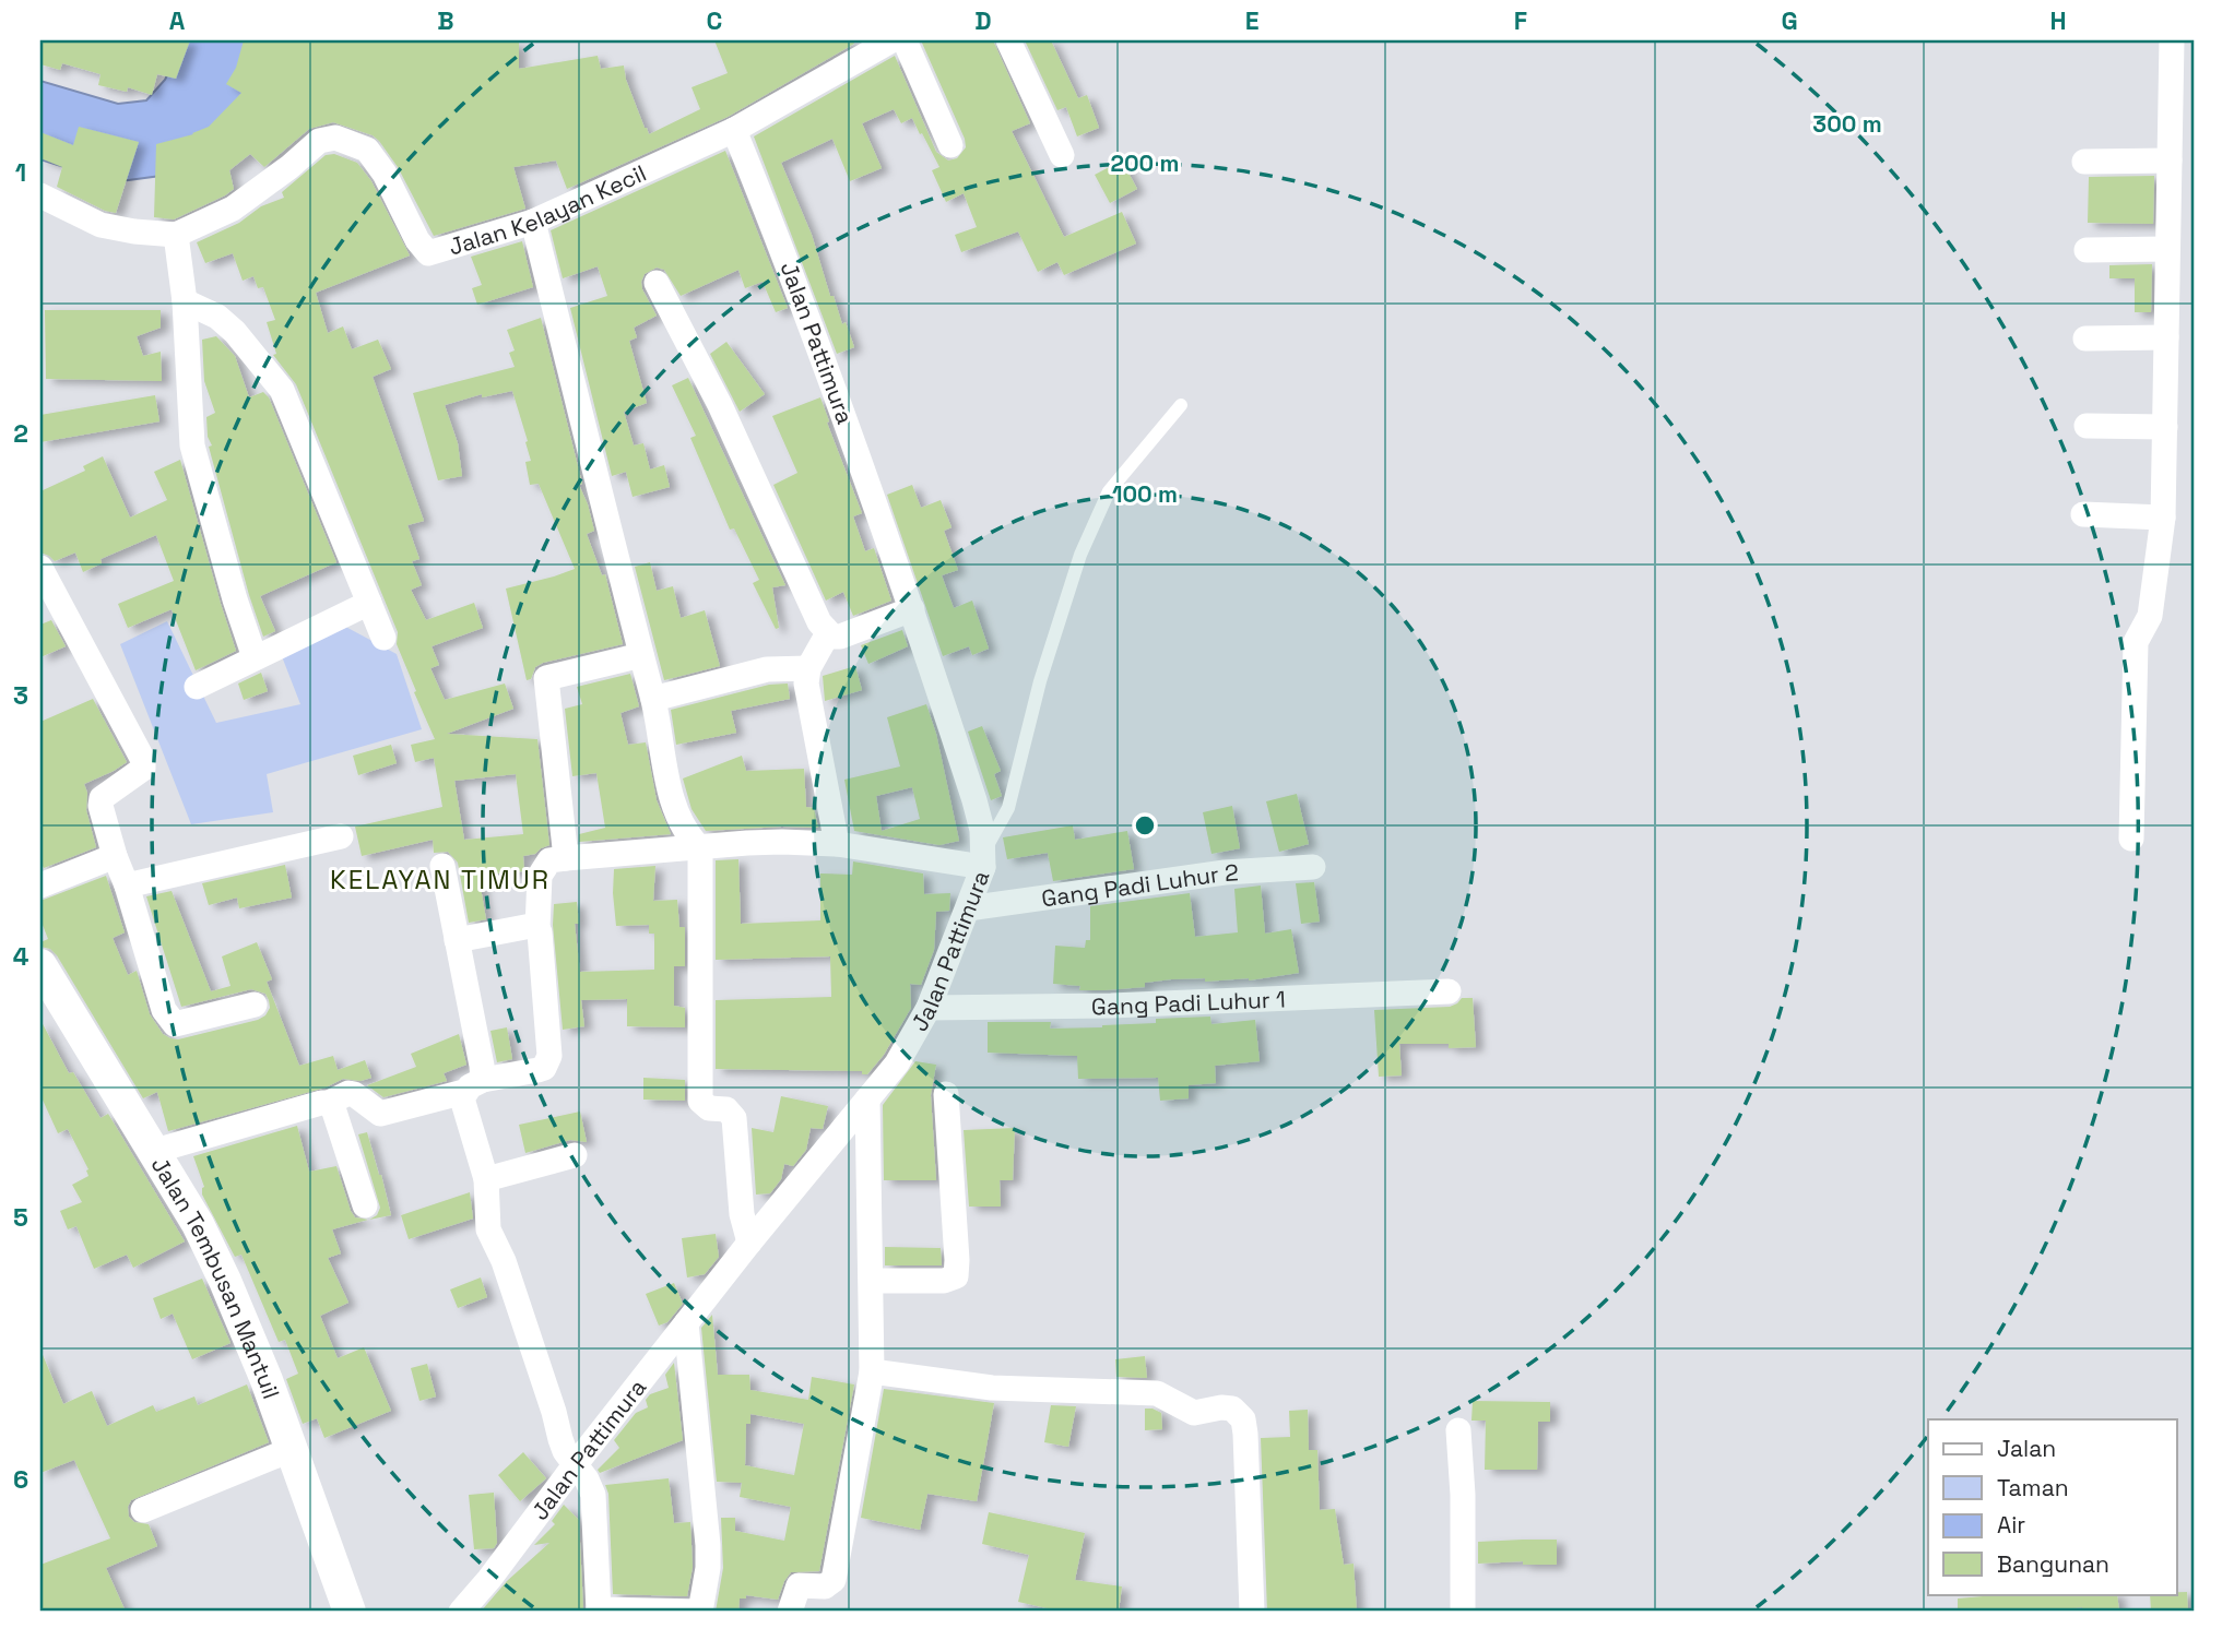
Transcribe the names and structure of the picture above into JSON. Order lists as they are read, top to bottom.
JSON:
{
  "streets": {
    "street": [
      "Jalan Kelayan Kecil",
      "Jalan Pattimura",
      "Gang Padi Luhur 2",
      "Gang Padi Luhur 1",
      "Jalan Tembusan Mantuil"
    ]
  },
  "crossings": [
    ["Jalan Kelayan Kecil", "Jalan Pattimura"],
    ["Jalan Pattimura", "Gang Padi Luhur 2"],
    ["Jalan Pattimura", "Gang Padi Luhur 1"]
  ],
  "districts": ["KELAYAN TIMUR"],
  "legend": [
    "Jalan",
    "Taman",
    "Air",
    "Bangunan"
  ],
  "grid": {
    "columns": [
      "A",
      "B",
      "C",
      "D",
      "E",
      "F",
      "G",
      "H"
    ],
    "rows": [
      "1",
      "2",
      "3",
      "4",
      "5",
      "6"
    ]
  },
  "rings": ["300 m", "200 m", "100 m"]
}
